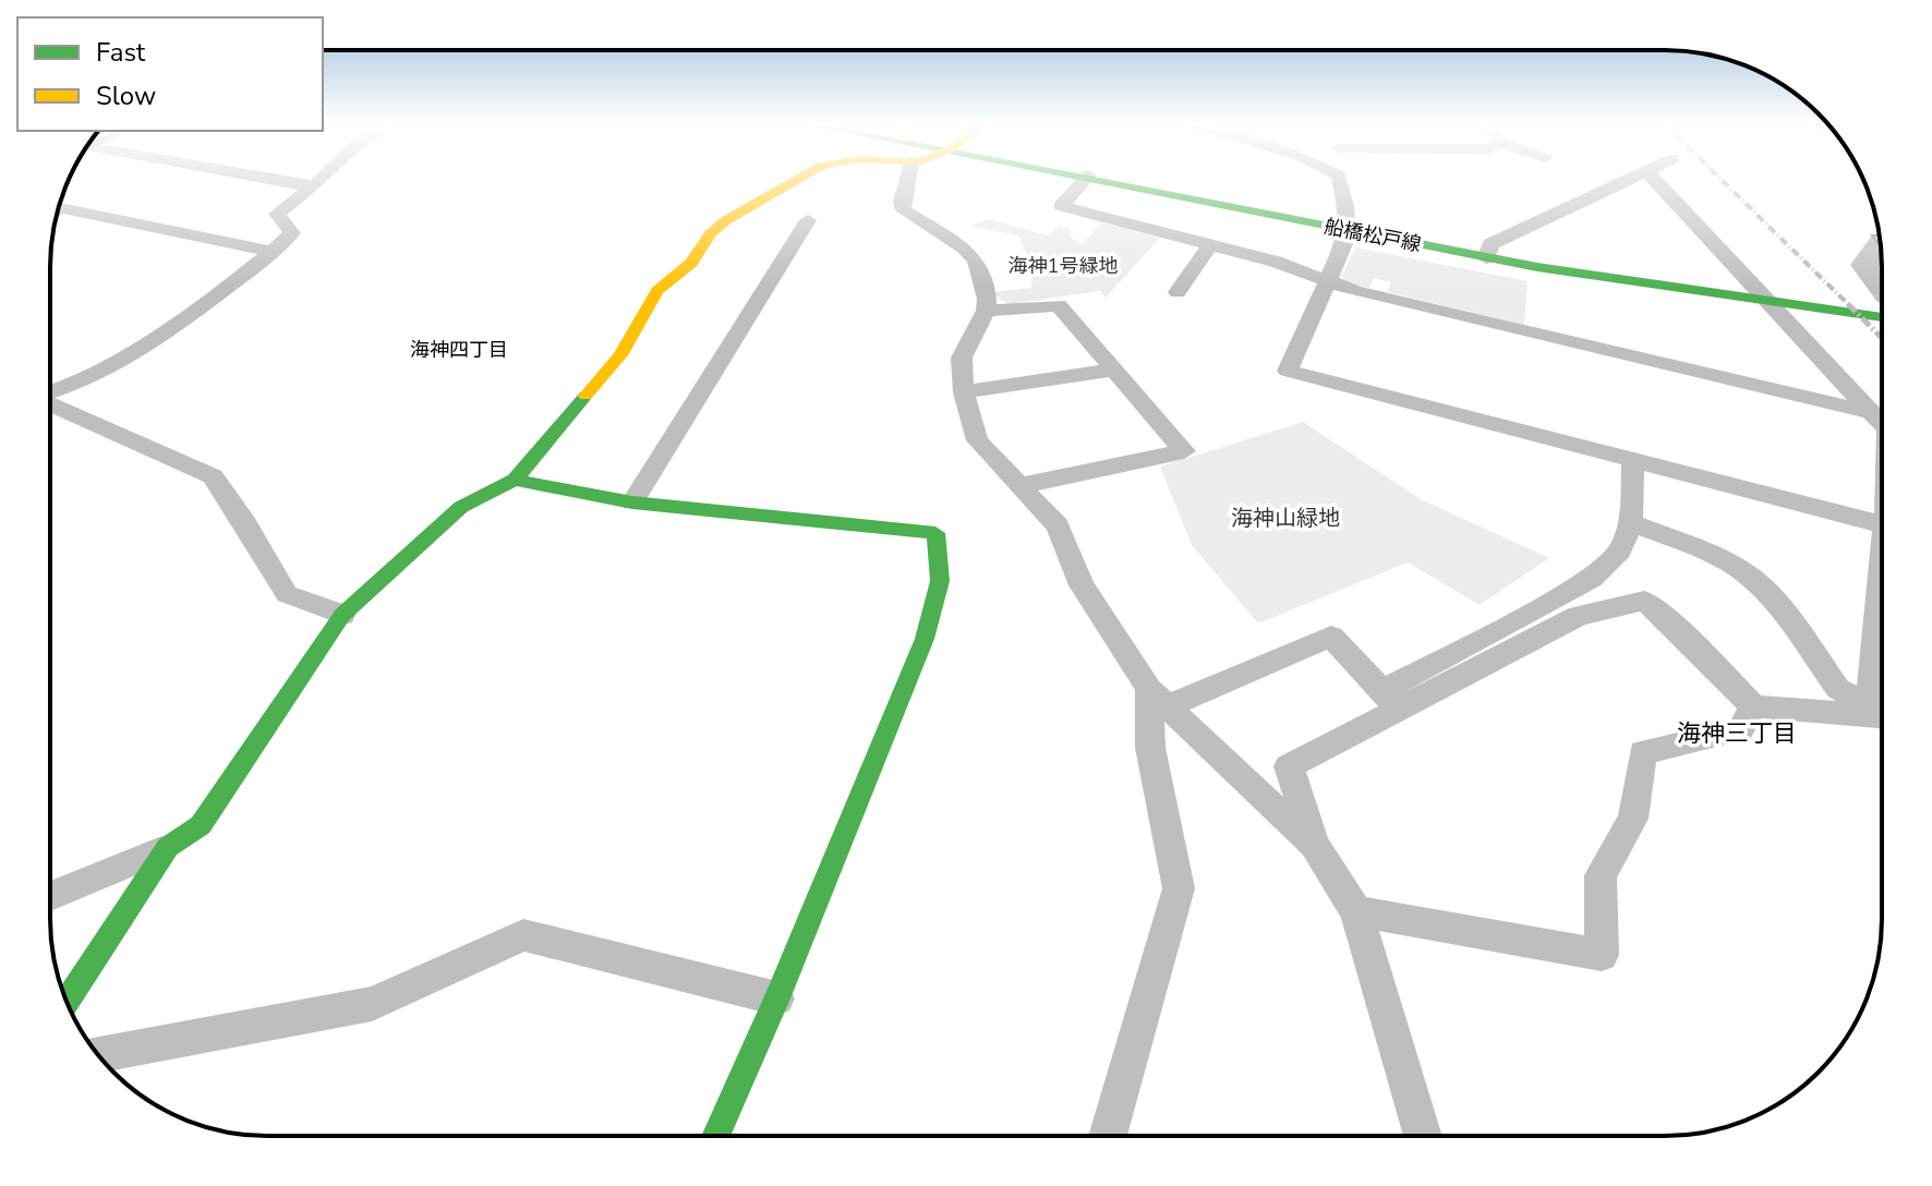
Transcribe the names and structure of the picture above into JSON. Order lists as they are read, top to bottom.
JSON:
{
  "streets": {
    "street": ["船橋松戸線"]
  },
  "districts": ["海神四丁目", "海神三丁目"],
  "parks": ["海神1号緑地", "海神山緑地"],
  "legend": ["Fast", "Slow"]
}
